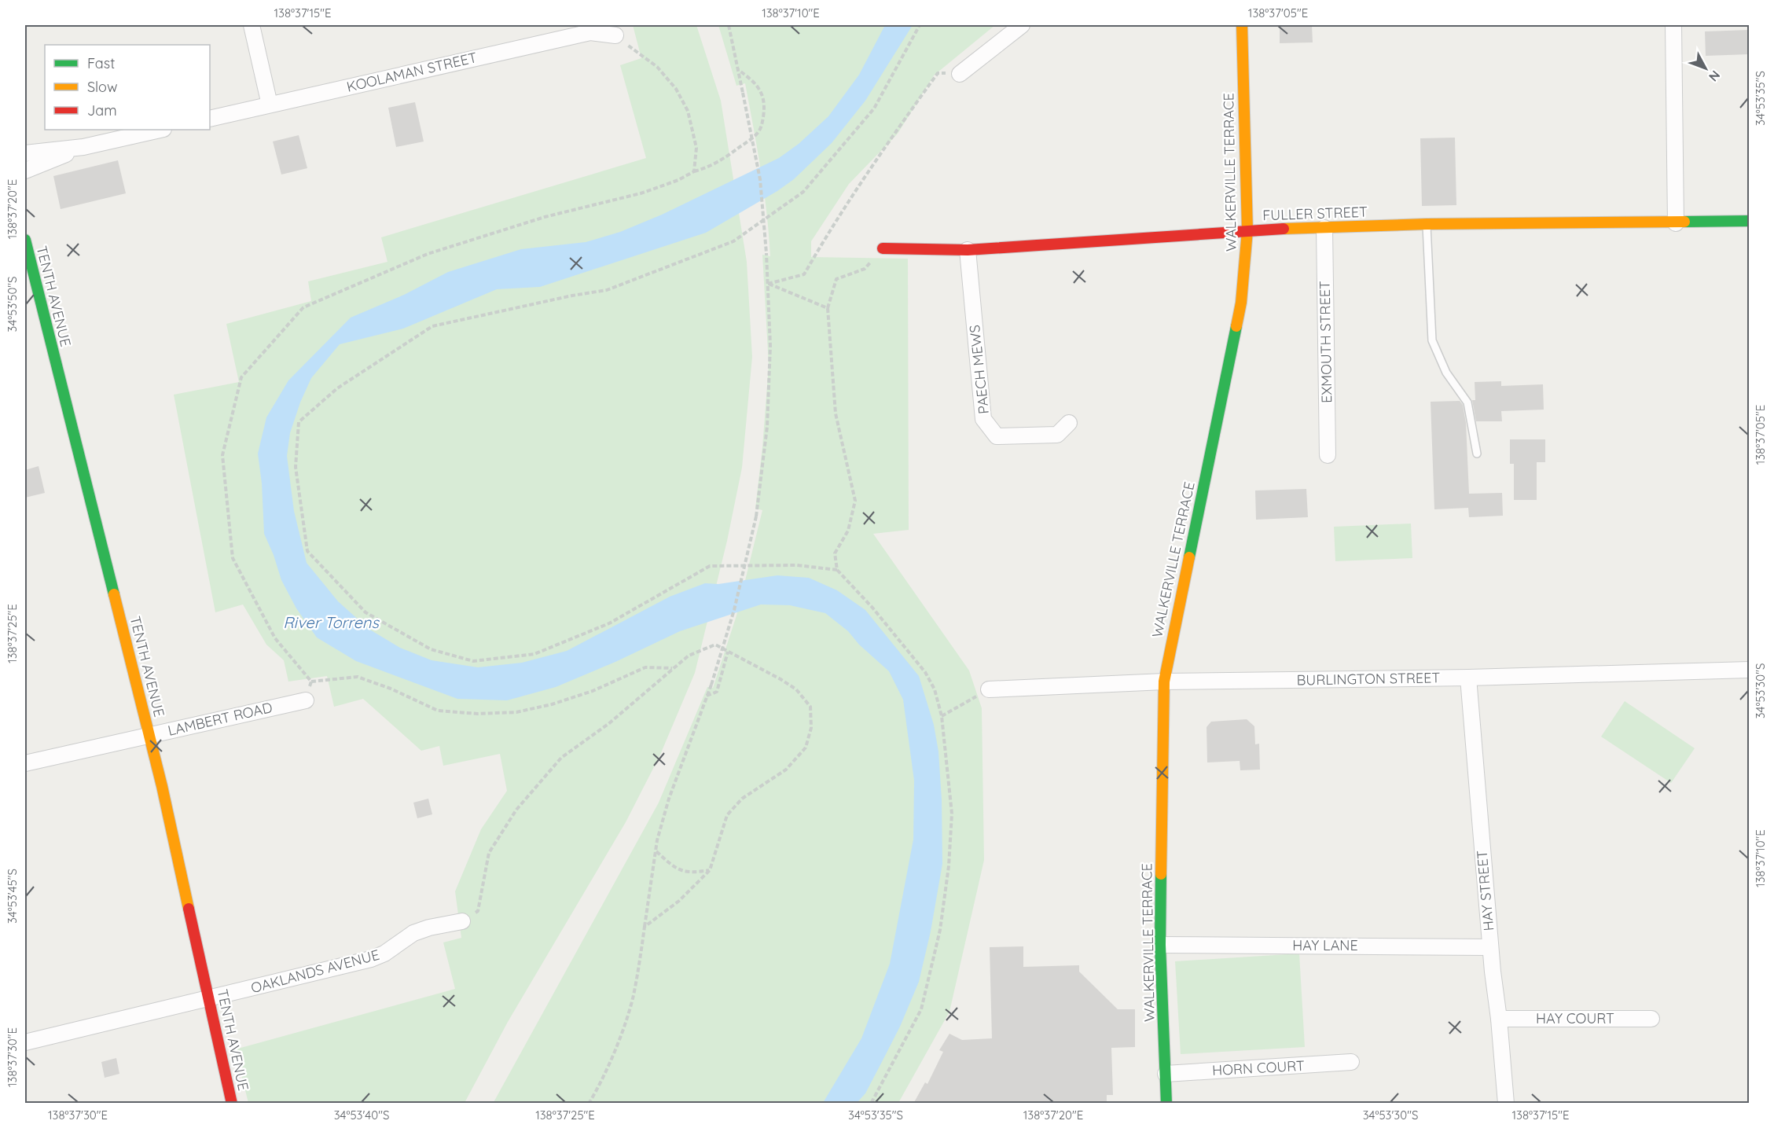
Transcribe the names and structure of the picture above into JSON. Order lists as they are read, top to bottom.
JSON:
{
  "streets": {
    "street": [
      "KOOLAMAN STREET",
      "WALKERVILLE TERRACE",
      "FULLER STREET",
      "TENTH AVENUE",
      "EXMOUTH STREET",
      "PAECH MEWS",
      "BURLINGTON STREET",
      "LAMBERT ROAD",
      "HAY STREET",
      "HAY LANE",
      "OAKLANDS AVENUE",
      "HAY COURT",
      "HORN COURT"
    ]
  },
  "crossings": [
    ["WALKERVILLE TERRACE", "FULLER STREET"],
    ["WALKERVILLE TERRACE", "BURLINGTON STREET"],
    ["WALKERVILLE TERRACE", "HAY LANE"],
    ["WALKERVILLE TERRACE", "HORN COURT"],
    ["FULLER STREET", "EXMOUTH STREET"],
    ["FULLER STREET", "PAECH MEWS"],
    ["TENTH AVENUE", "LAMBERT ROAD"],
    ["TENTH AVENUE", "OAKLANDS AVENUE"],
    ["BURLINGTON STREET", "HAY STREET"],
    ["HAY STREET", "HAY LANE"],
    ["HAY STREET", "HAY COURT"]
  ],
  "water": ["River Torrens"],
  "legend": ["Fast", "Slow", "Jam"],
  "north": "bottom right",
  "coordinates": [
    "138°37'15\"E",
    "138°37'10\"E",
    "138°37'05\"E",
    "34°53'35\"S",
    "138°37'20\"E",
    "34°53'50\"S",
    "138°37'25\"E",
    "34°53'30\"S",
    "34°53'45\"S",
    "138°37'30\"E",
    "34°53'40\"S"
  ]
}
